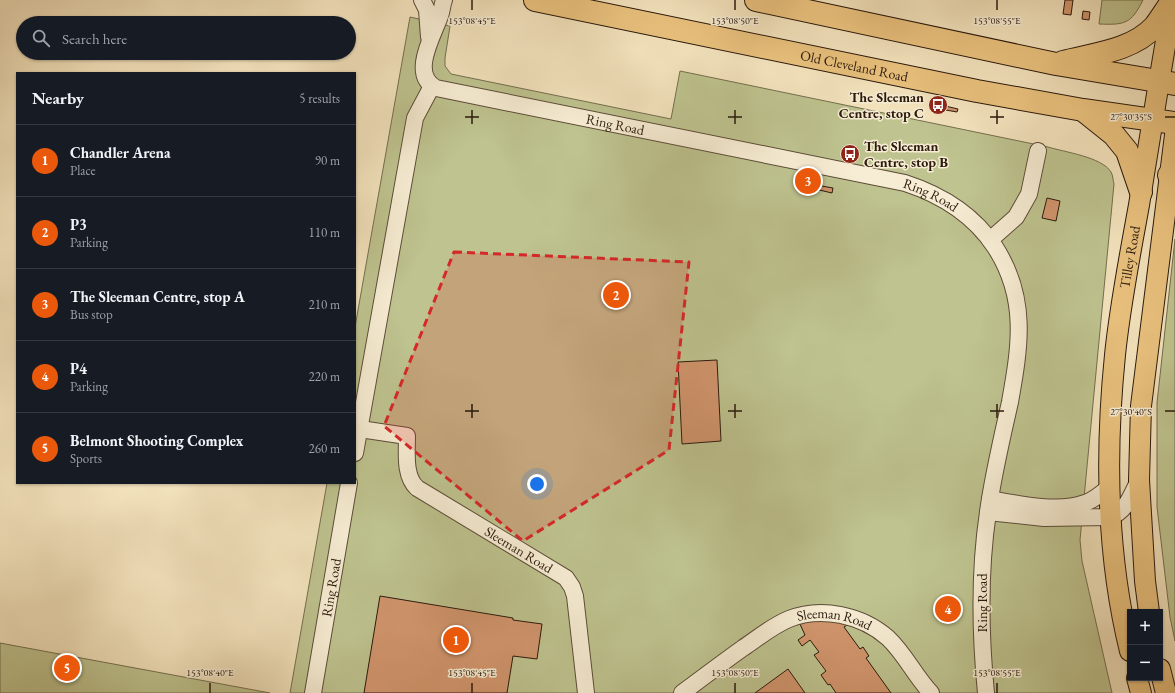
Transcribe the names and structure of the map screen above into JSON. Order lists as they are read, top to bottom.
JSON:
{
  "streets": {
    "highway": ["Old Cleveland Road"],
    "main road": ["Tilley Road"],
    "lane": ["Ring Road", "Sleeman Road"]
  },
  "crossings": [
    ["Old Cleveland Road", "Tilley Road"]
  ],
  "places": {
    "bus stop": ["The Sleeman Centre, stop C", "The Sleeman Centre, stop B"]
  },
  "page": {
    "search": "Search here",
    "heading": ["Nearby", "5 results"],
    "list": [
      {
        "mark": "1",
        "name": "Chandler Arena",
        "note": "Place",
        "value": "90 m"
      },
      {
        "mark": "2",
        "name": "P3",
        "note": "Parking",
        "value": "110 m"
      },
      {
        "mark": "3",
        "name": "The Sleeman Centre, stop A",
        "note": "Bus stop",
        "value": "210 m"
      },
      {
        "mark": "4",
        "name": "P4",
        "note": "Parking",
        "value": "220 m"
      },
      {
        "mark": "5",
        "name": "Belmont Shooting Complex",
        "note": "Sports",
        "value": "260 m"
      }
    ],
    "pins": [
      "3",
      "2",
      "4",
      "1",
      "5"
    ],
    "map_buttons": ["+", "−"]
  },
  "coordinates": [
    "153°08'45\"E",
    "153°08'50\"E",
    "153°08'55\"E",
    "27°30'35\"S",
    "27°30'40\"S",
    "153°08'40\"E"
  ]
}
